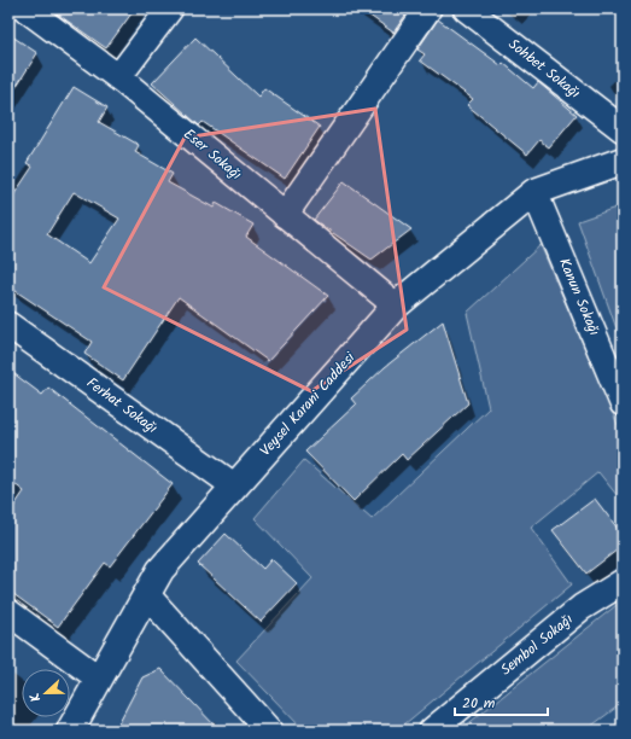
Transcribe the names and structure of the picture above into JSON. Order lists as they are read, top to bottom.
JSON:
{
  "streets": {
    "main road": ["Veysel Karani Caddesi"],
    "street": [
      "Sohbet Sokağı",
      "Eser Sokağı",
      "Kanun Sokağı",
      "Ferhat Sokağı",
      "Sembol Sokağı"
    ]
  },
  "crossings": [
    ["Eser Sokağı", "Veysel Karani Caddesi"],
    ["Kanun Sokağı", "Veysel Karani Caddesi"],
    ["Veysel Karani Caddesi", "Ferhat Sokağı"]
  ],
  "scale_bar": "20 m",
  "north": "left"
}
